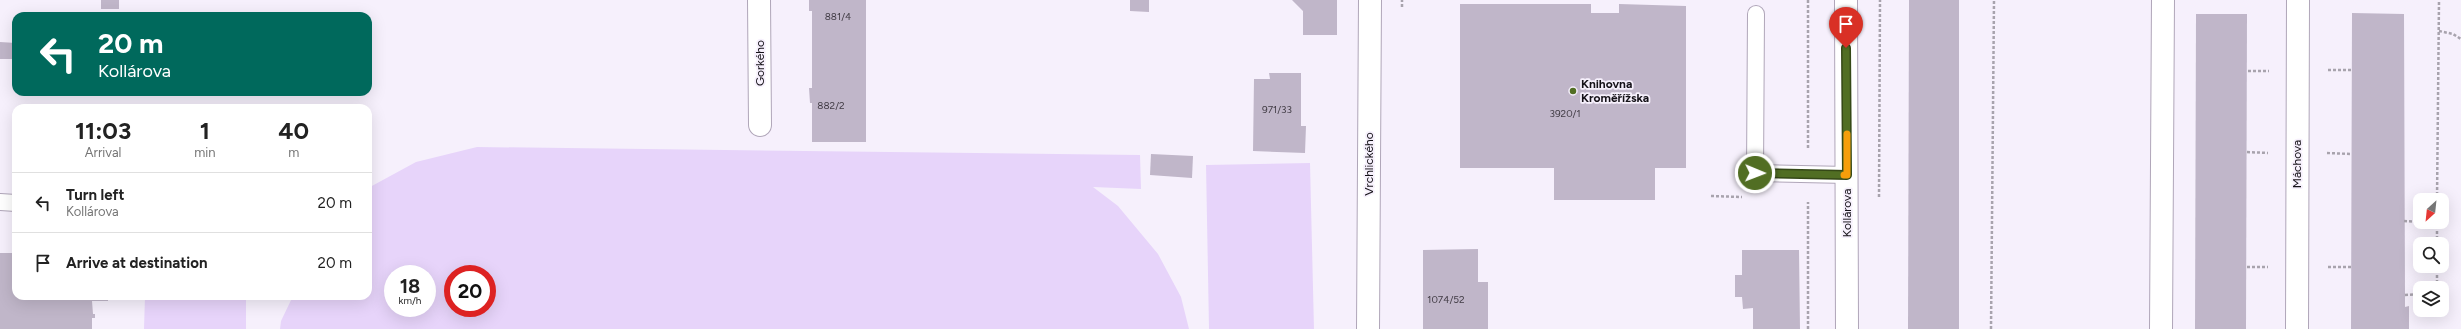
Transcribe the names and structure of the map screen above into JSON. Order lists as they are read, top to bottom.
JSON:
{
  "streets": {
    "street": [
      "Gorkého",
      "Vrchlického",
      "Máchova",
      "Kollárova"
    ]
  },
  "places": ["Knihovna Kroměřížska"],
  "house_numbers": [
    "881/4",
    "882/2",
    "971/33",
    "3920/1",
    "1074/52"
  ],
  "north": "bottom left",
  "page": {
    "turn": ["20 m", "Kollárova"],
    "eta": [
      "11:03",
      "Arrival",
      "1",
      "min",
      "40",
      "m"
    ],
    "list": [
      {
        "name": "Turn left",
        "note": "Kollárova",
        "value": "20 m"
      },
      {
        "name": "Arrive at destination",
        "value": "20 m"
      }
    ],
    "speed": "18 km/h",
    "limit": "20"
  }
}
